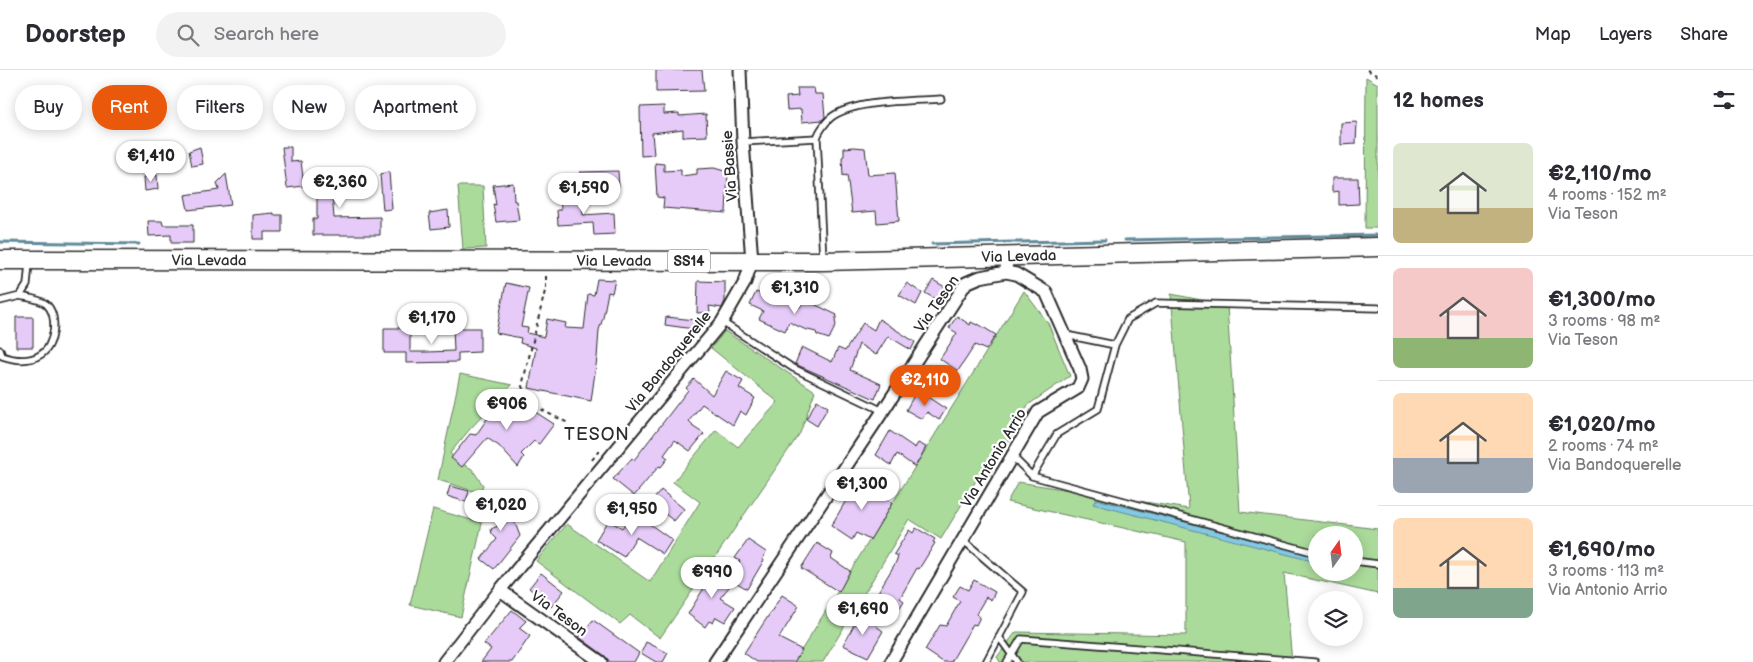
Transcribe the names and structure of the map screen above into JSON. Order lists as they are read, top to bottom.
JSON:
{
  "streets": {
    "main road": ["Via Levada", "SS14"],
    "street": [
      "Via Bassie",
      "Via Teson",
      "Via Bandoquerelle",
      "Via Antonio Arrio"
    ]
  },
  "crossings": [
    ["Via Bassie", "Via Levada"],
    ["Via Bassie", "Via Bandoquerelle"],
    ["Via Levada", "Via Teson"],
    ["Via Levada", "Via Bandoquerelle"],
    ["Via Levada", "Via Antonio Arrio"],
    ["Via Teson", "Via Bandoquerelle"],
    ["Via Teson", "Via Antonio Arrio"]
  ],
  "districts": ["TESON"],
  "north": "top",
  "page": {
    "header": "Doorstep",
    "search": "Search here",
    "nav": ["Map", "Layers", "Share"],
    "heading": "12 homes",
    "chip": [
      "Buy",
      "Rent",
      "Filters",
      "New",
      "Apartment"
    ],
    "list": [
      {
        "name": "€2,110/mo",
        "note": "4 rooms · 152 m² · Via Teson"
      },
      {
        "name": "€1,300/mo",
        "note": "3 rooms · 98 m² · Via Teson"
      },
      {
        "name": "€1,020/mo",
        "note": "2 rooms · 74 m² · Via Bandoquerelle"
      },
      {
        "name": "€1,690/mo",
        "note": "3 rooms · 113 m² · Via Antonio Arrio"
      }
    ],
    "price": [
      "€1,410",
      "€2,360",
      "€1,590",
      "€1,310",
      "€1,170",
      "€2,110",
      "€906",
      "€1,300",
      "€1,020",
      "€1,950",
      "€990",
      "€1,690"
    ]
  }
}
